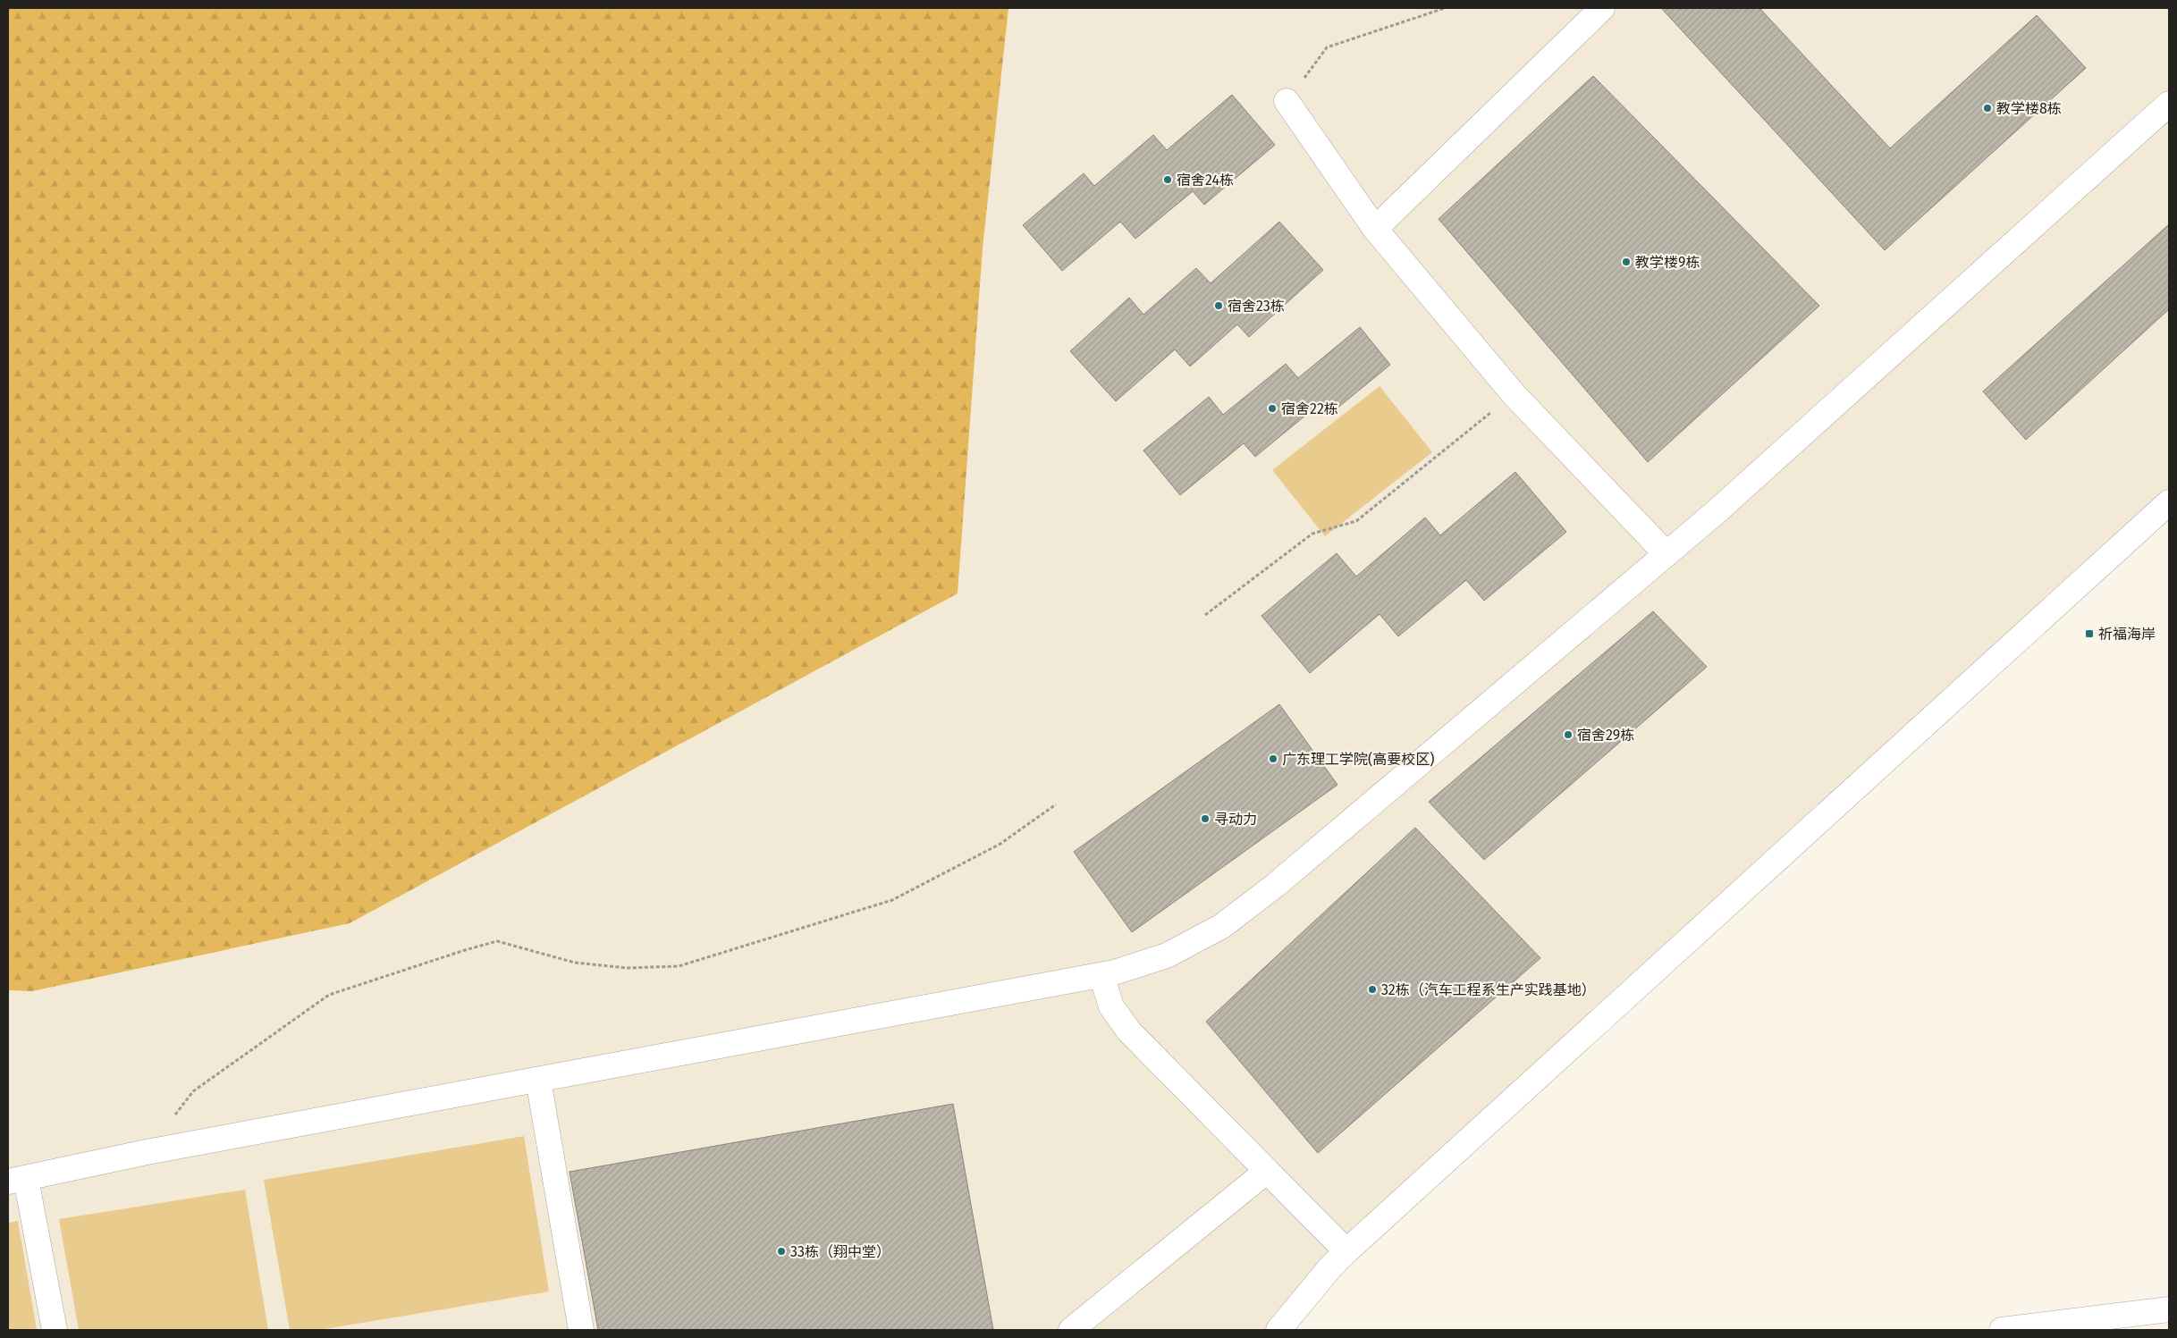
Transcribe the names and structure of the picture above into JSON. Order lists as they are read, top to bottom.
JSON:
{
  "places": {
    "other": [
      "教学楼8栋",
      "宿舍24栋",
      "教学楼9栋",
      "宿舍23栋",
      "宿舍22栋",
      "宿舍29栋",
      "广东理工学院(高要校区)",
      "寻动力",
      "32栋（汽车工程系生产实践基地）",
      "33栋（翔中堂）"
    ],
    "transit": ["祈福海岸"]
  }
}
